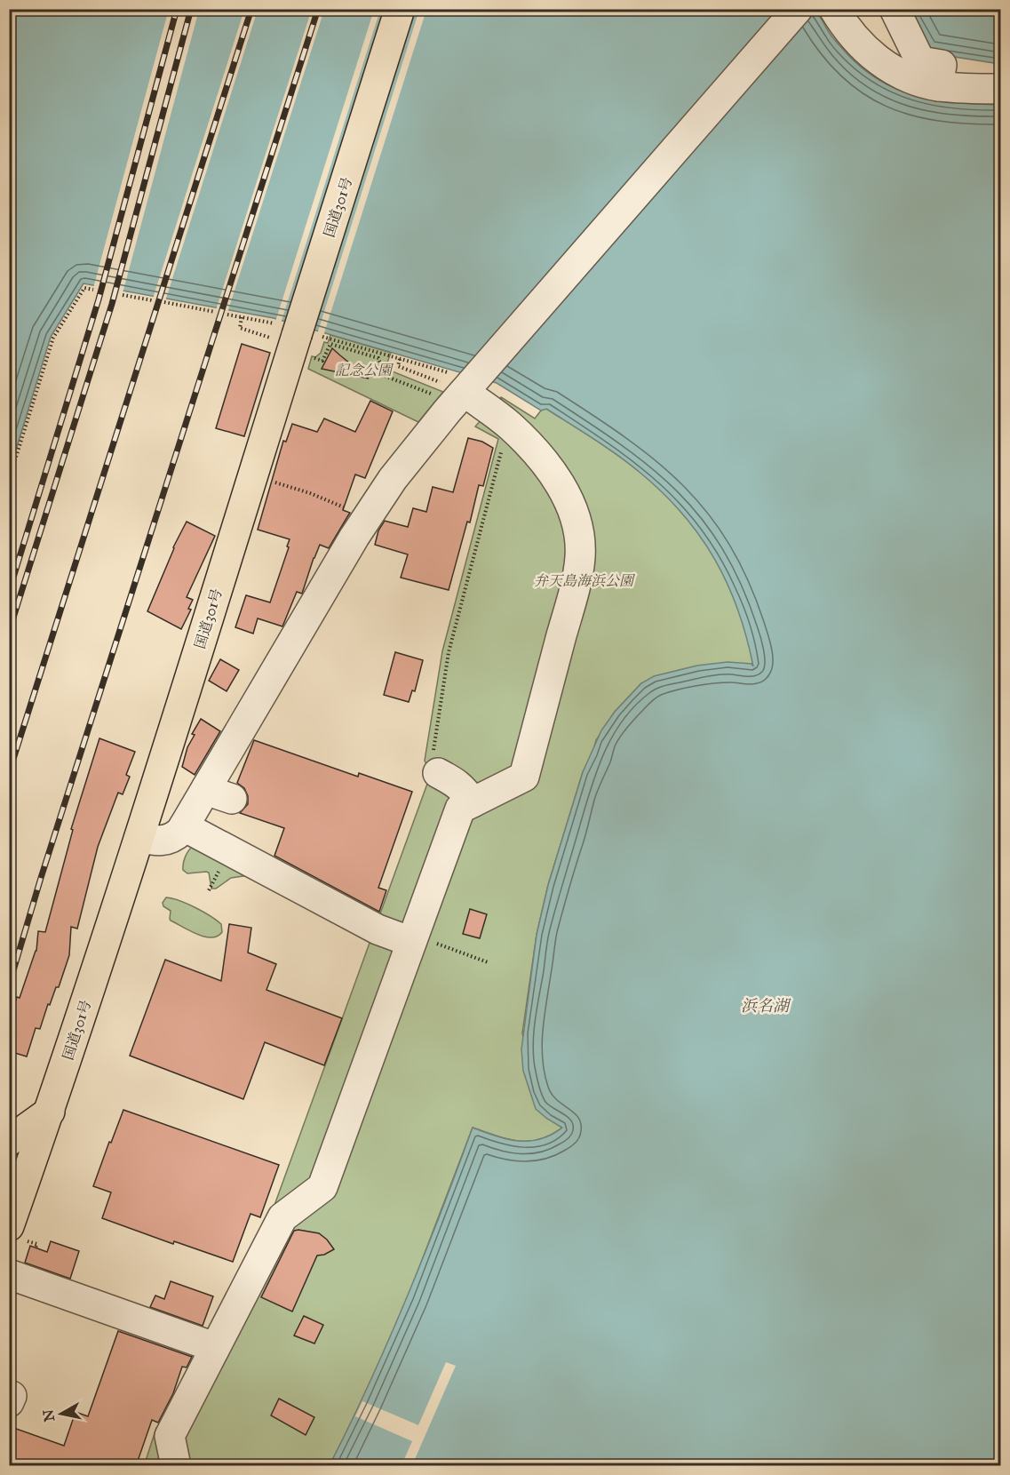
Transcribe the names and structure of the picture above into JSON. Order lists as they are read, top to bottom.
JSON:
{
  "streets": {
    "highway": ["国道301号"]
  },
  "water": ["浜名湖"],
  "parks": ["記念公園", "弁天島海浜公園"],
  "north": "left"
}
